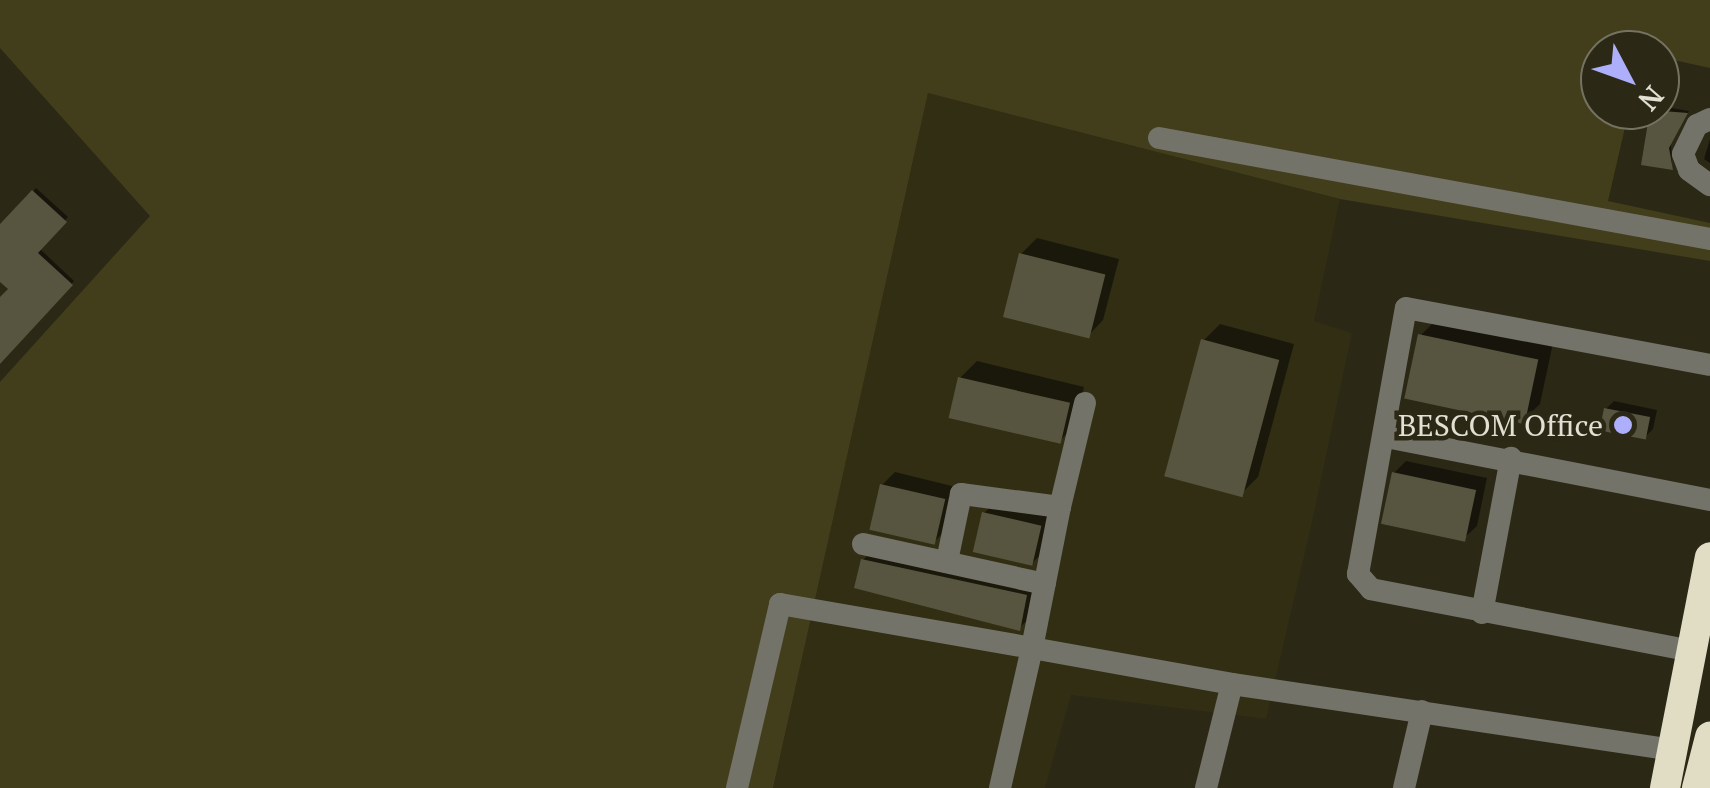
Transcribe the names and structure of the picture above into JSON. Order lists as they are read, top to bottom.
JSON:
{
  "places": ["BESCOM Office"],
  "north": "bottom right"
}
